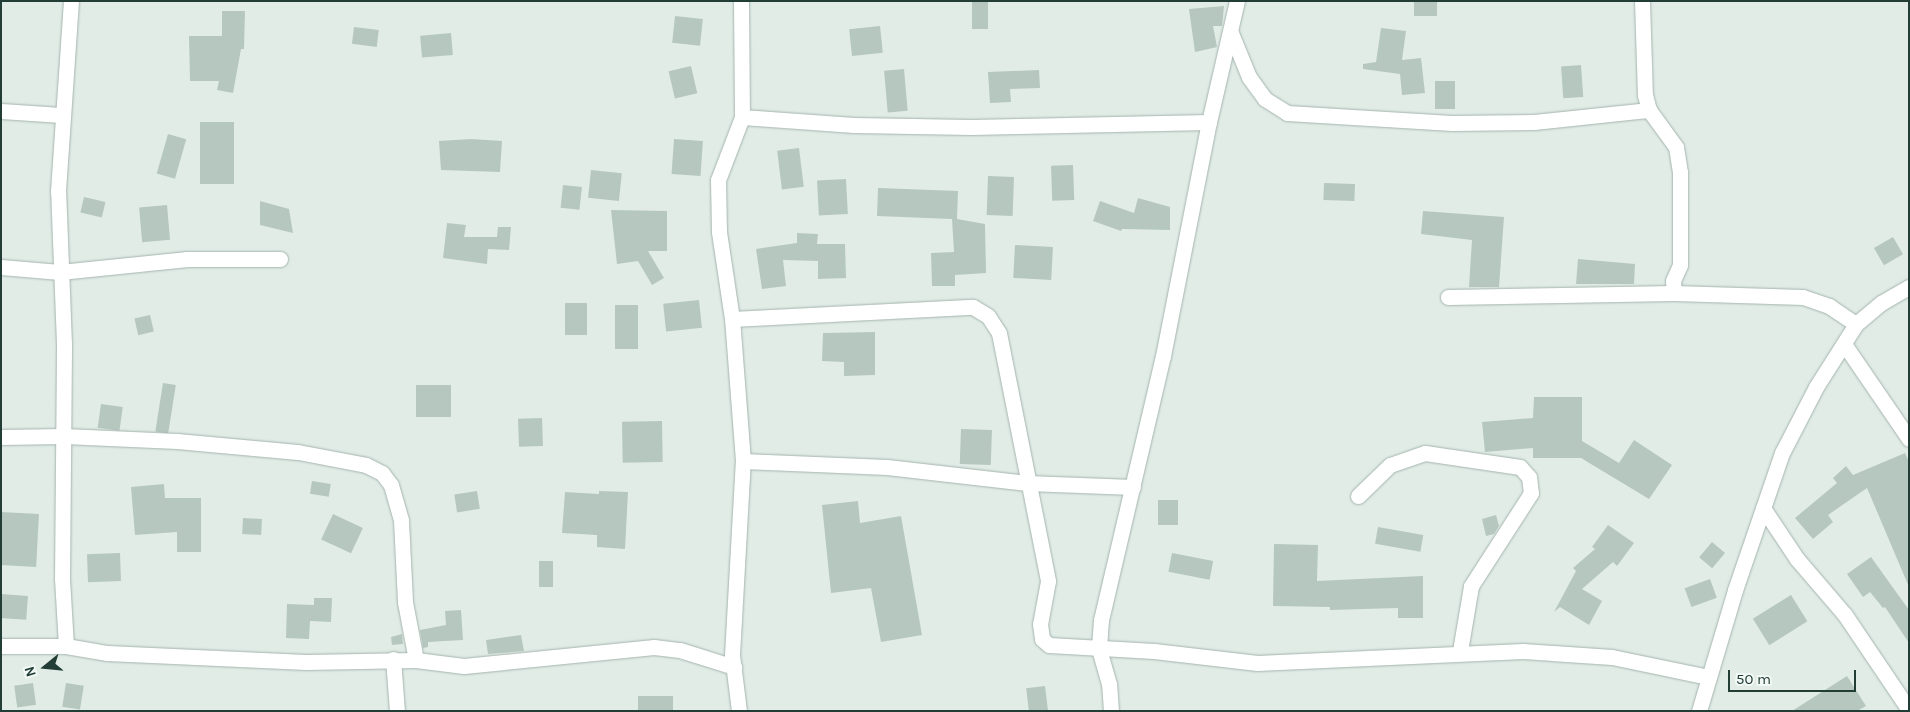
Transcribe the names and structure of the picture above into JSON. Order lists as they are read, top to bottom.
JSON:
{
  "scale_bar": "50 m",
  "north": "left"
}
